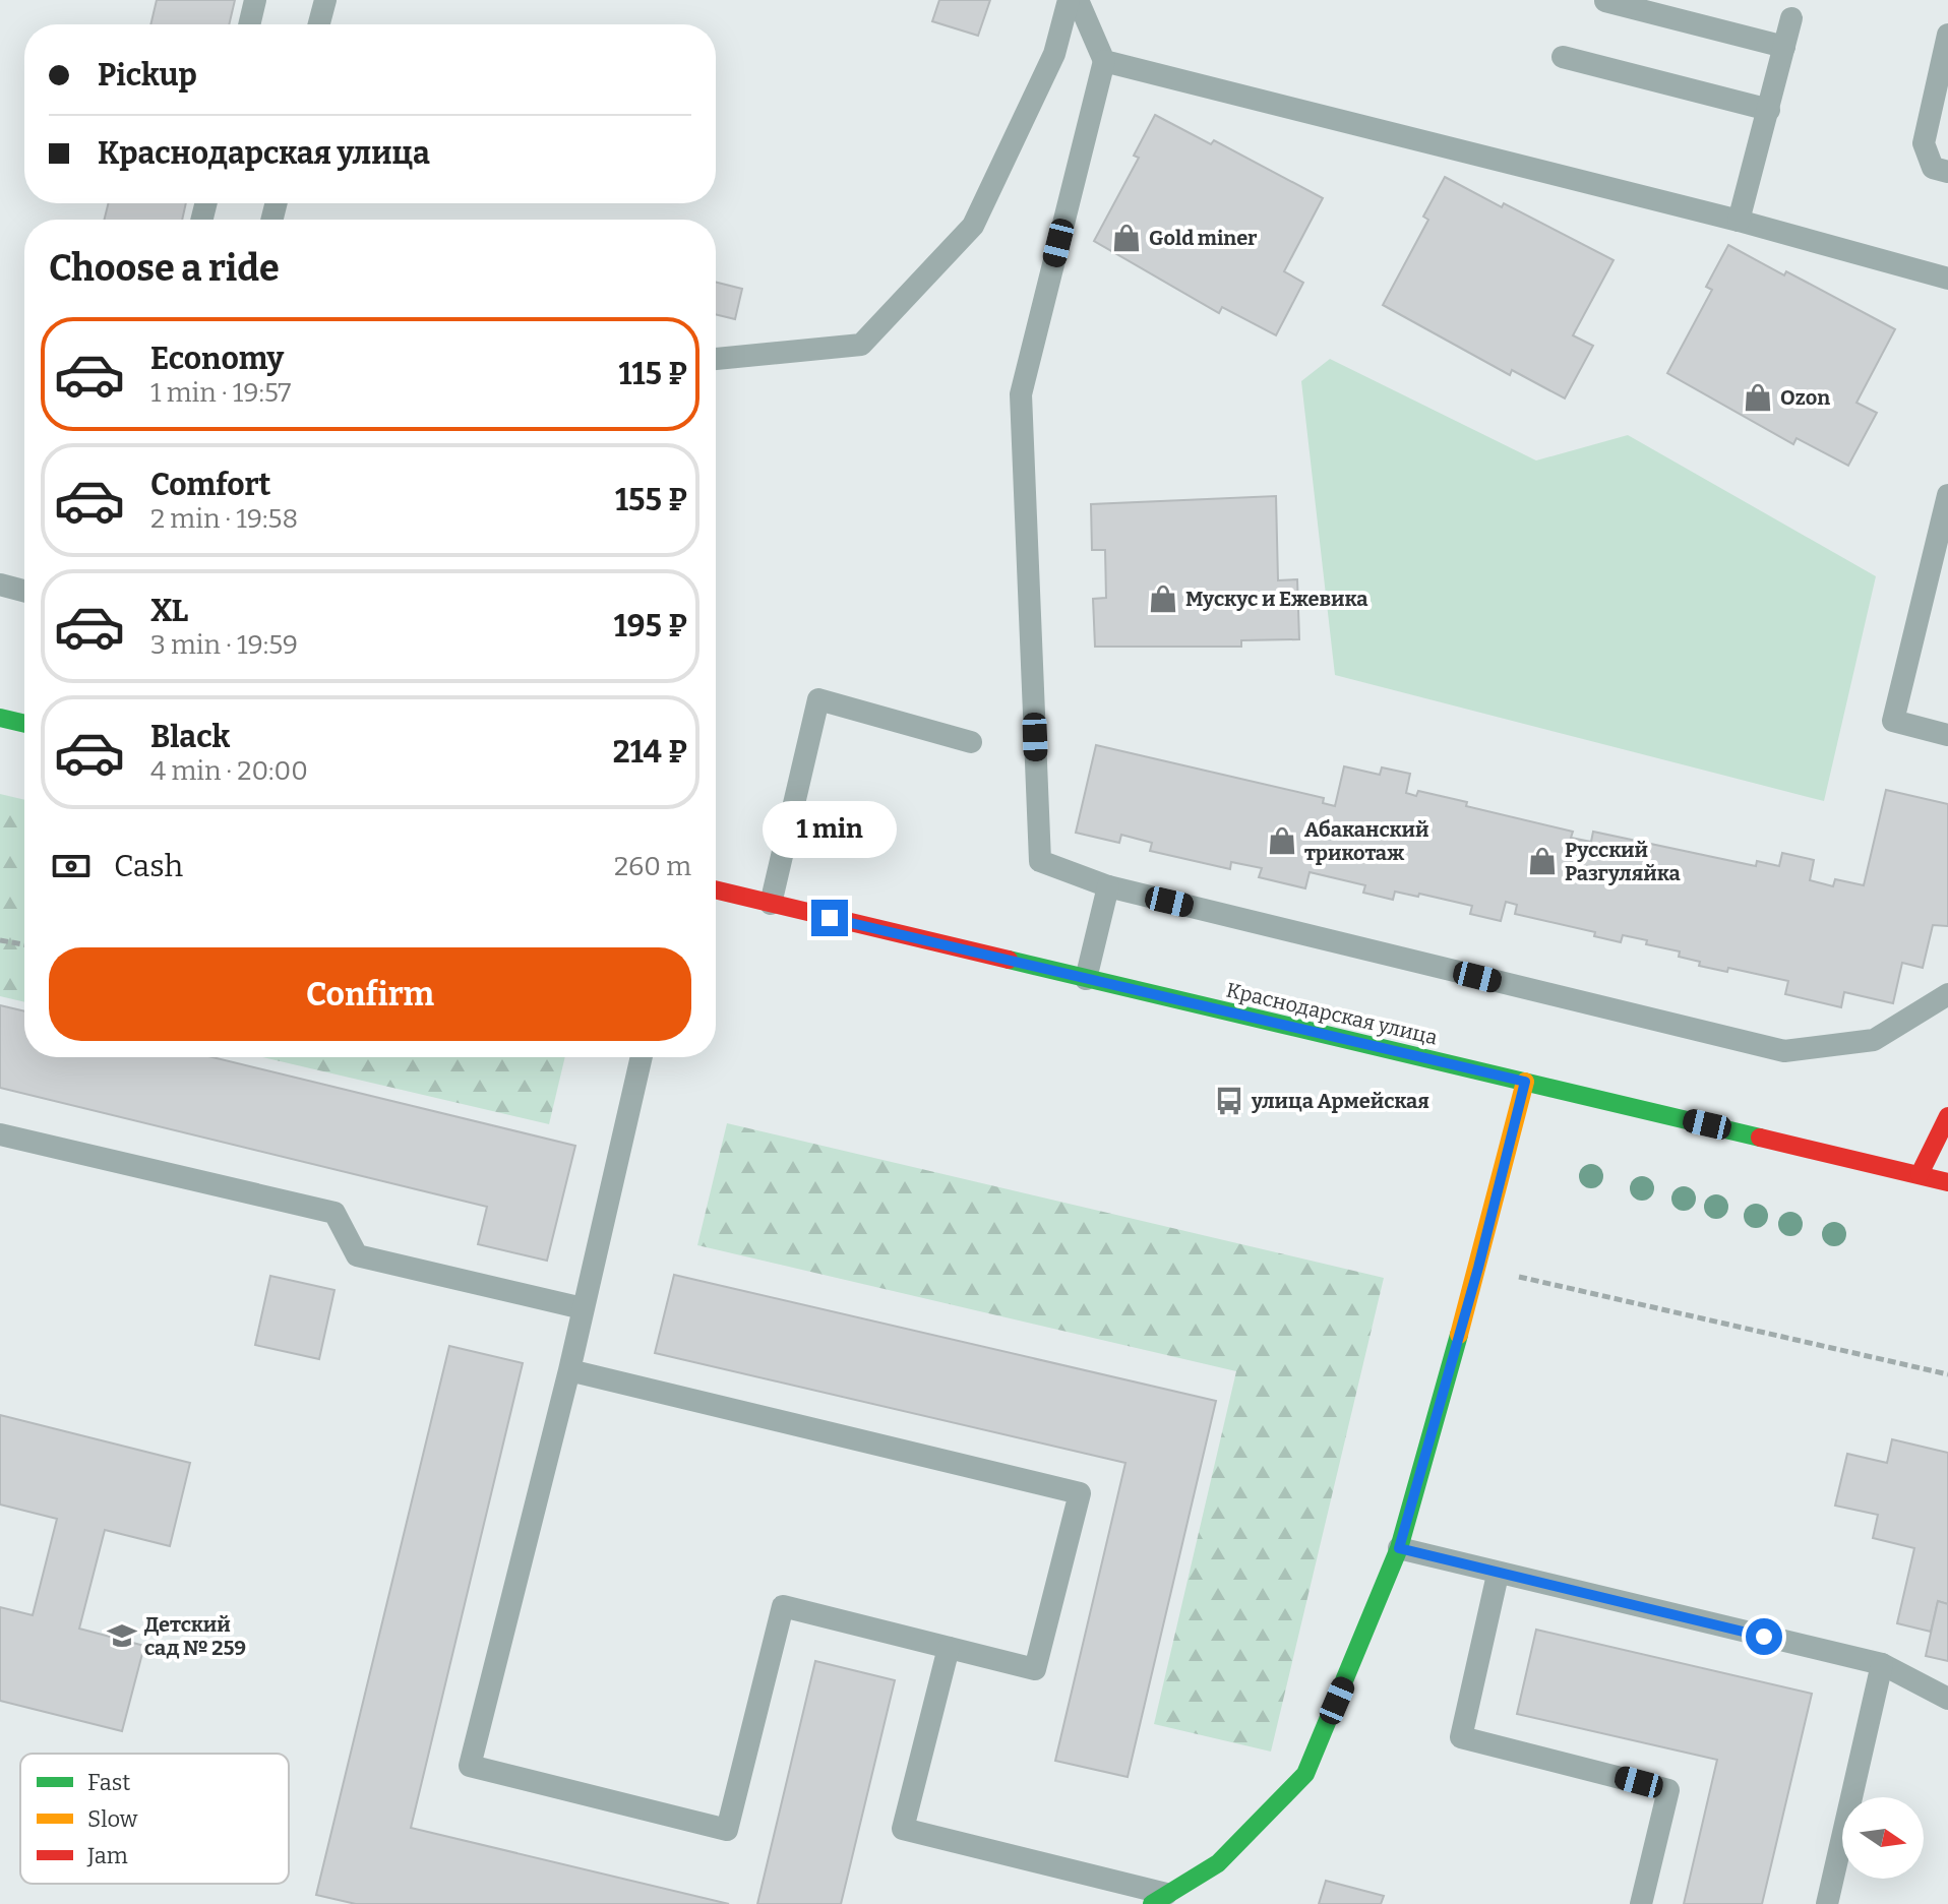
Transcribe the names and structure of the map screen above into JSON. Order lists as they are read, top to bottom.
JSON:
{
  "streets": {
    "main road": ["Краснодарская улица"]
  },
  "places": {
    "shop": [
      "Gold miner",
      "Ozon",
      "Мускус и Ежевика",
      "Абаканский трикотаж",
      "Русский Разгуляйка"
    ],
    "bus stop": ["улица Армейская"],
    "school or university": ["Детский сад № 259"]
  },
  "legend": ["Fast", "Slow", "Jam"],
  "north": "right",
  "page": {
    "banner": ["Pickup", "Краснодарская улица"],
    "heading": "Choose a ride",
    "list": [
      {
        "name": "Economy",
        "note": "1 min · 19:57",
        "value": "115 ₽"
      },
      {
        "name": "Comfort",
        "note": "2 min · 19:58",
        "value": "155 ₽"
      },
      {
        "name": "XL",
        "note": "3 min · 19:59",
        "value": "195 ₽"
      },
      {
        "name": "Black",
        "note": "4 min · 20:00",
        "value": "214 ₽"
      }
    ],
    "bubble": "1 min",
    "pay": ["Cash", "260 m"],
    "buttons": "Confirm"
  }
}
